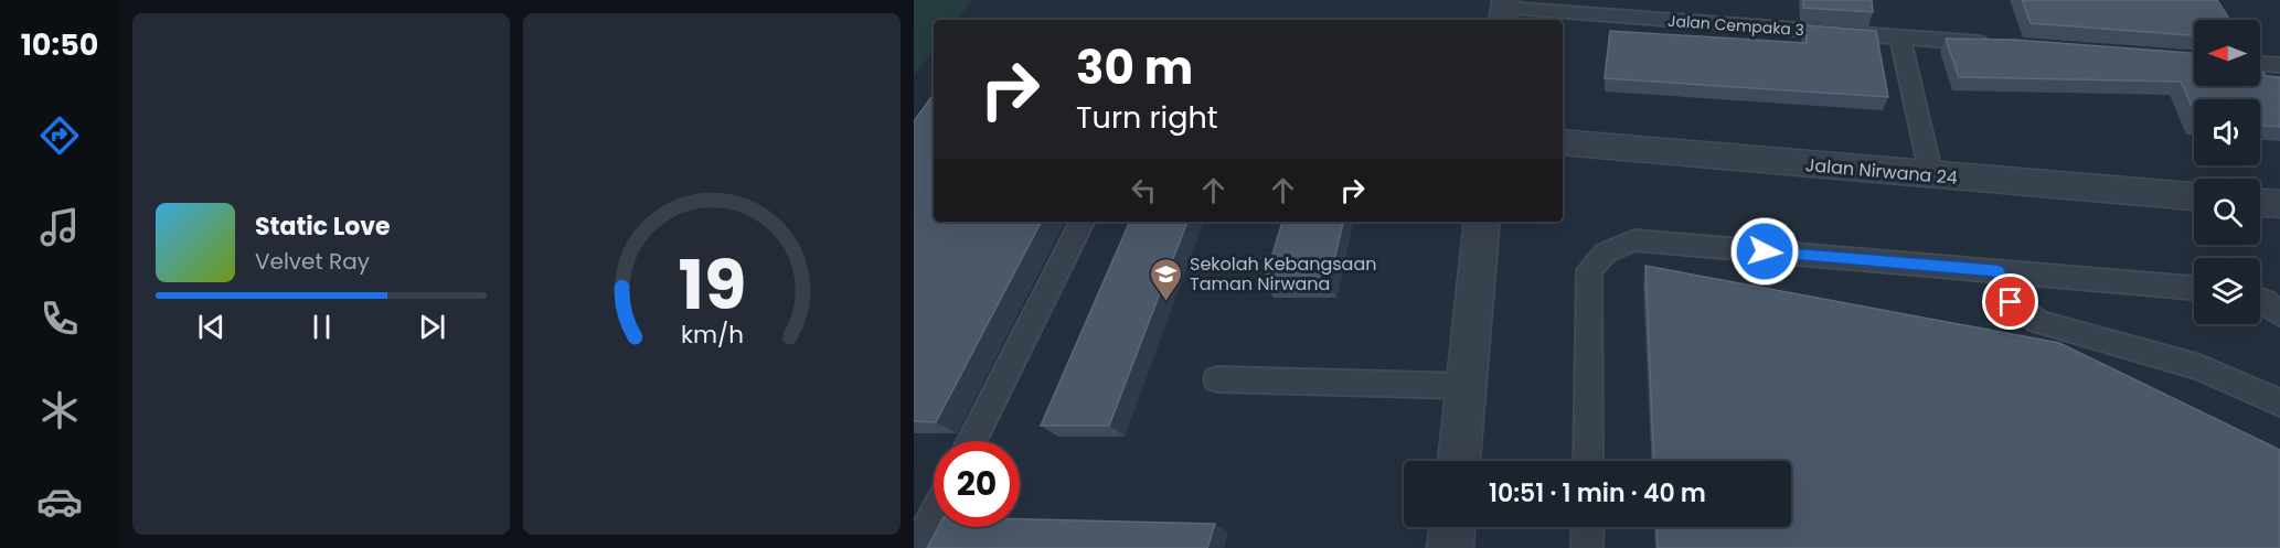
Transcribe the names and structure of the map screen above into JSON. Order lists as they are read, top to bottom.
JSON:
{
  "streets": {
    "street": ["Jalan Nirwana 24"],
    "lane": ["Jalan Cempaka 3"]
  },
  "places": {
    "school or university": ["Sekolah Kebangsaan Taman Nirwana"]
  },
  "north": "left",
  "page": {
    "tabs": "10:50",
    "turn": ["30 m", "Turn right"],
    "song": ["Static Love", "Velvet Ray"],
    "limit": "20",
    "trip": "10:51 · 1 min · 40 m",
    "gauge": ["19", "km/h"]
  }
}
